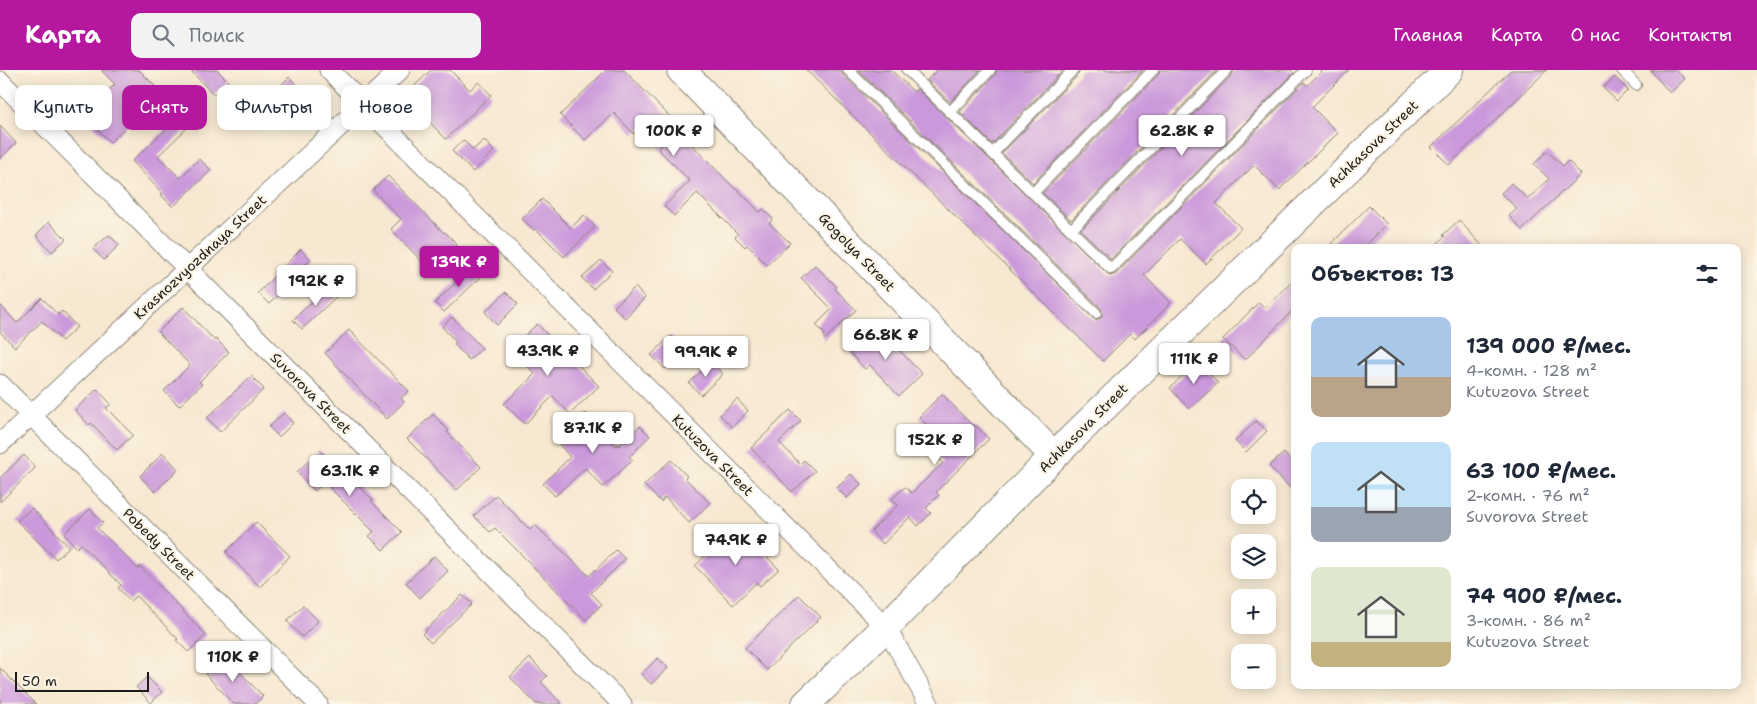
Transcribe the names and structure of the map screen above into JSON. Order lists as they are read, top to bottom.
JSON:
{
  "streets": {
    "main road": ["Achkasova Street", "Gogolya Street"],
    "street": [
      "Krasnozvyozdnaya Street",
      "Suvorova Street",
      "Kutuzova Street",
      "Pobedy Street"
    ]
  },
  "crossings": [
    ["Achkasova Street", "Gogolya Street"],
    ["Achkasova Street", "Kutuzova Street"],
    ["Krasnozvyozdnaya Street", "Suvorova Street"],
    ["Krasnozvyozdnaya Street", "Pobedy Street"]
  ],
  "scale_bar": "50 m",
  "page": {
    "header": "Карта",
    "search": "Поиск",
    "nav": [
      "Главная",
      "Карта",
      "О нас",
      "Контакты"
    ],
    "chip": [
      "Купить",
      "Снять",
      "Фильтры",
      "Новое"
    ],
    "price": [
      "100K ₽",
      "62.8K ₽",
      "139K ₽",
      "192K ₽",
      "66.8K ₽",
      "43.9K ₽",
      "99.9K ₽",
      "111K ₽",
      "87.1K ₽",
      "152K ₽",
      "63.1K ₽",
      "74.9K ₽",
      "110K ₽"
    ],
    "heading": "Объектов: 13",
    "list": [
      {
        "name": "139 000 ₽/мес.",
        "note": "4-комн. · 128 m² · Kutuzova Street"
      },
      {
        "name": "63 100 ₽/мес.",
        "note": "2-комн. · 76 m² · Suvorova Street"
      },
      {
        "name": "74 900 ₽/мес.",
        "note": "3-комн. · 86 m² · Kutuzova Street"
      }
    ],
    "map_buttons": ["+", "−"],
    "scale": "50 m"
  }
}
